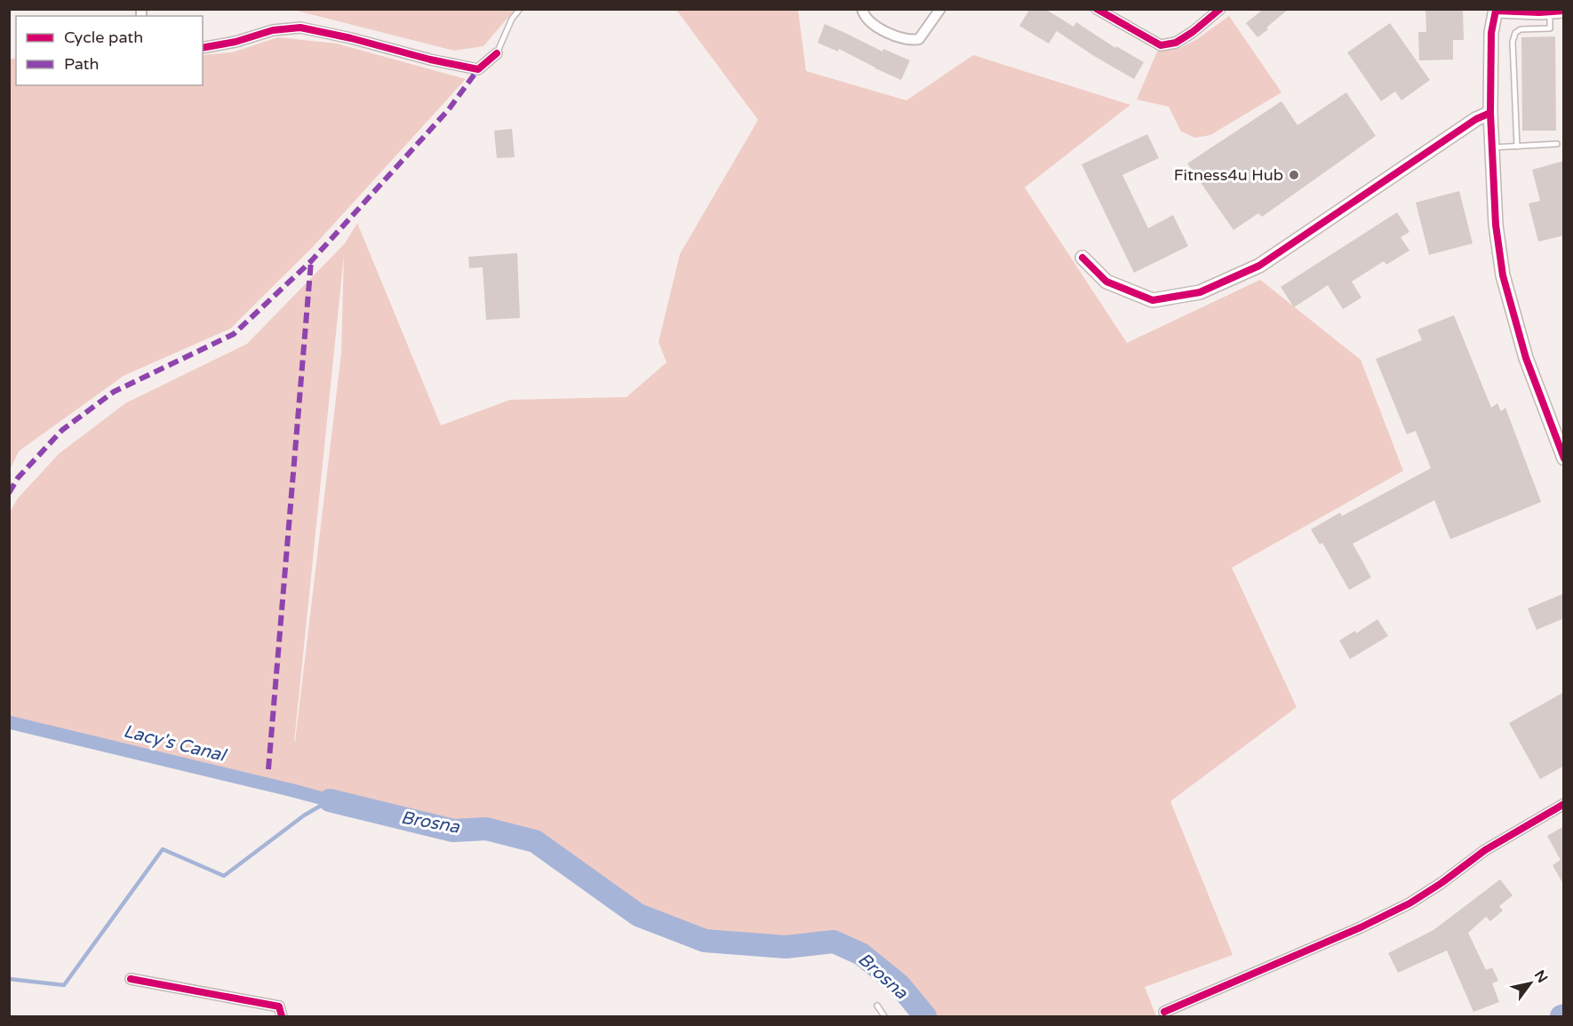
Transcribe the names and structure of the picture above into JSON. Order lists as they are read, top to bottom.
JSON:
{
  "water": ["Lacy's Canal", "Brosna"],
  "places": ["Fitness4u Hub"],
  "legend": ["Cycle path", "Path"],
  "north": "top right"
}
